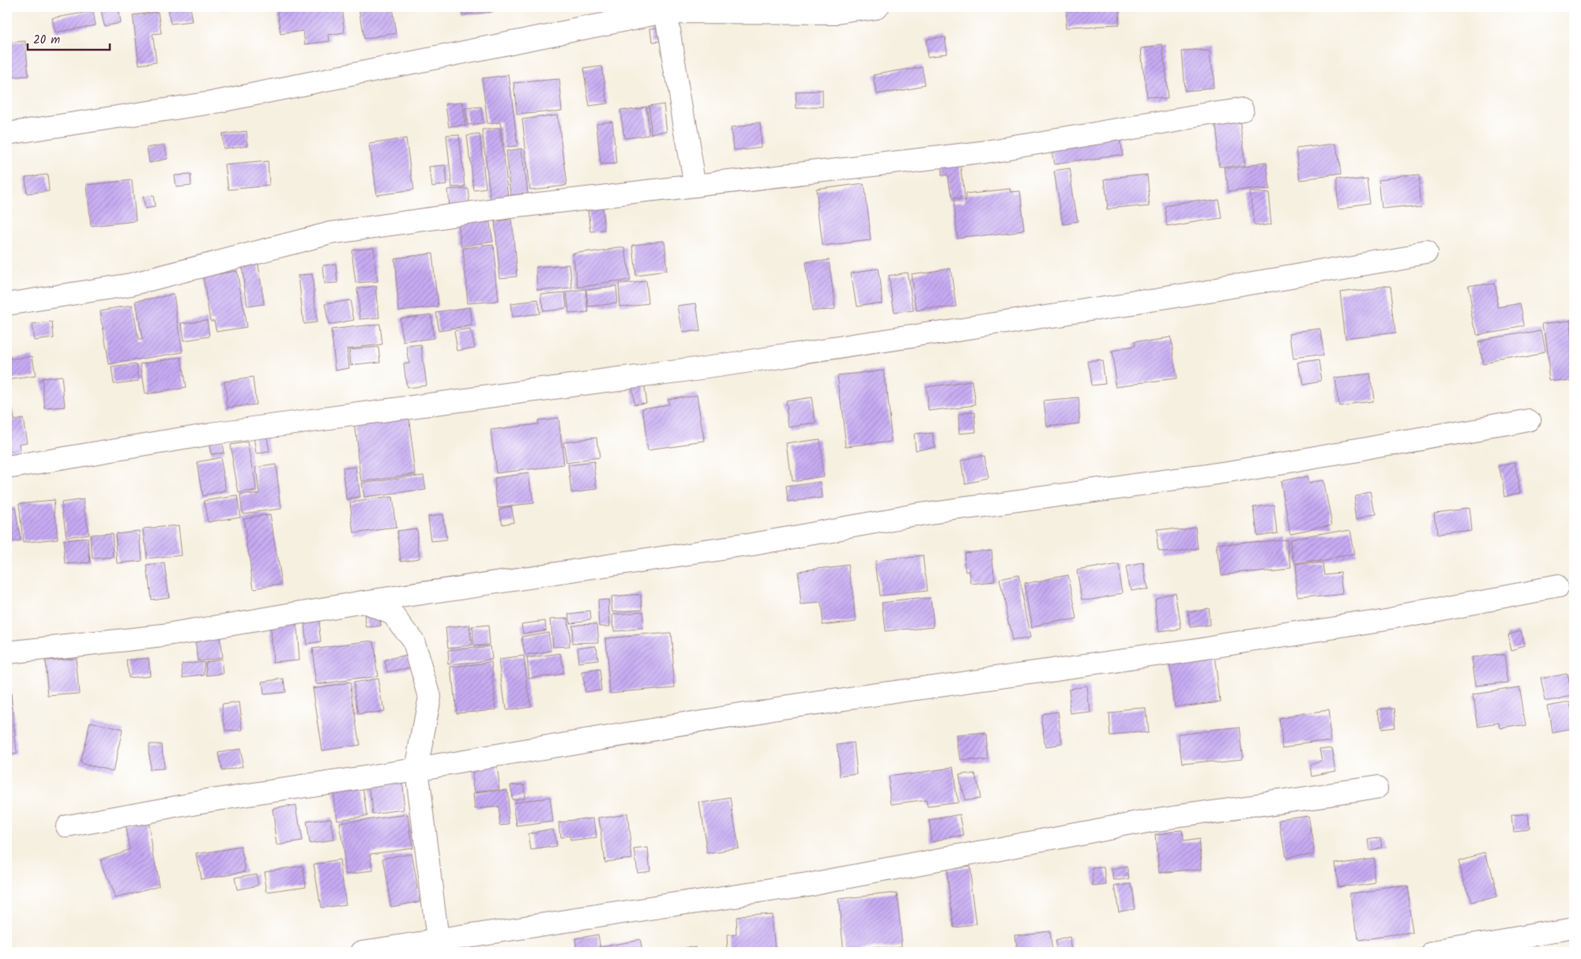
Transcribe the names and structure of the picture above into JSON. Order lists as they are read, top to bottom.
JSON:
{
  "scale_bar": "20 m"
}
